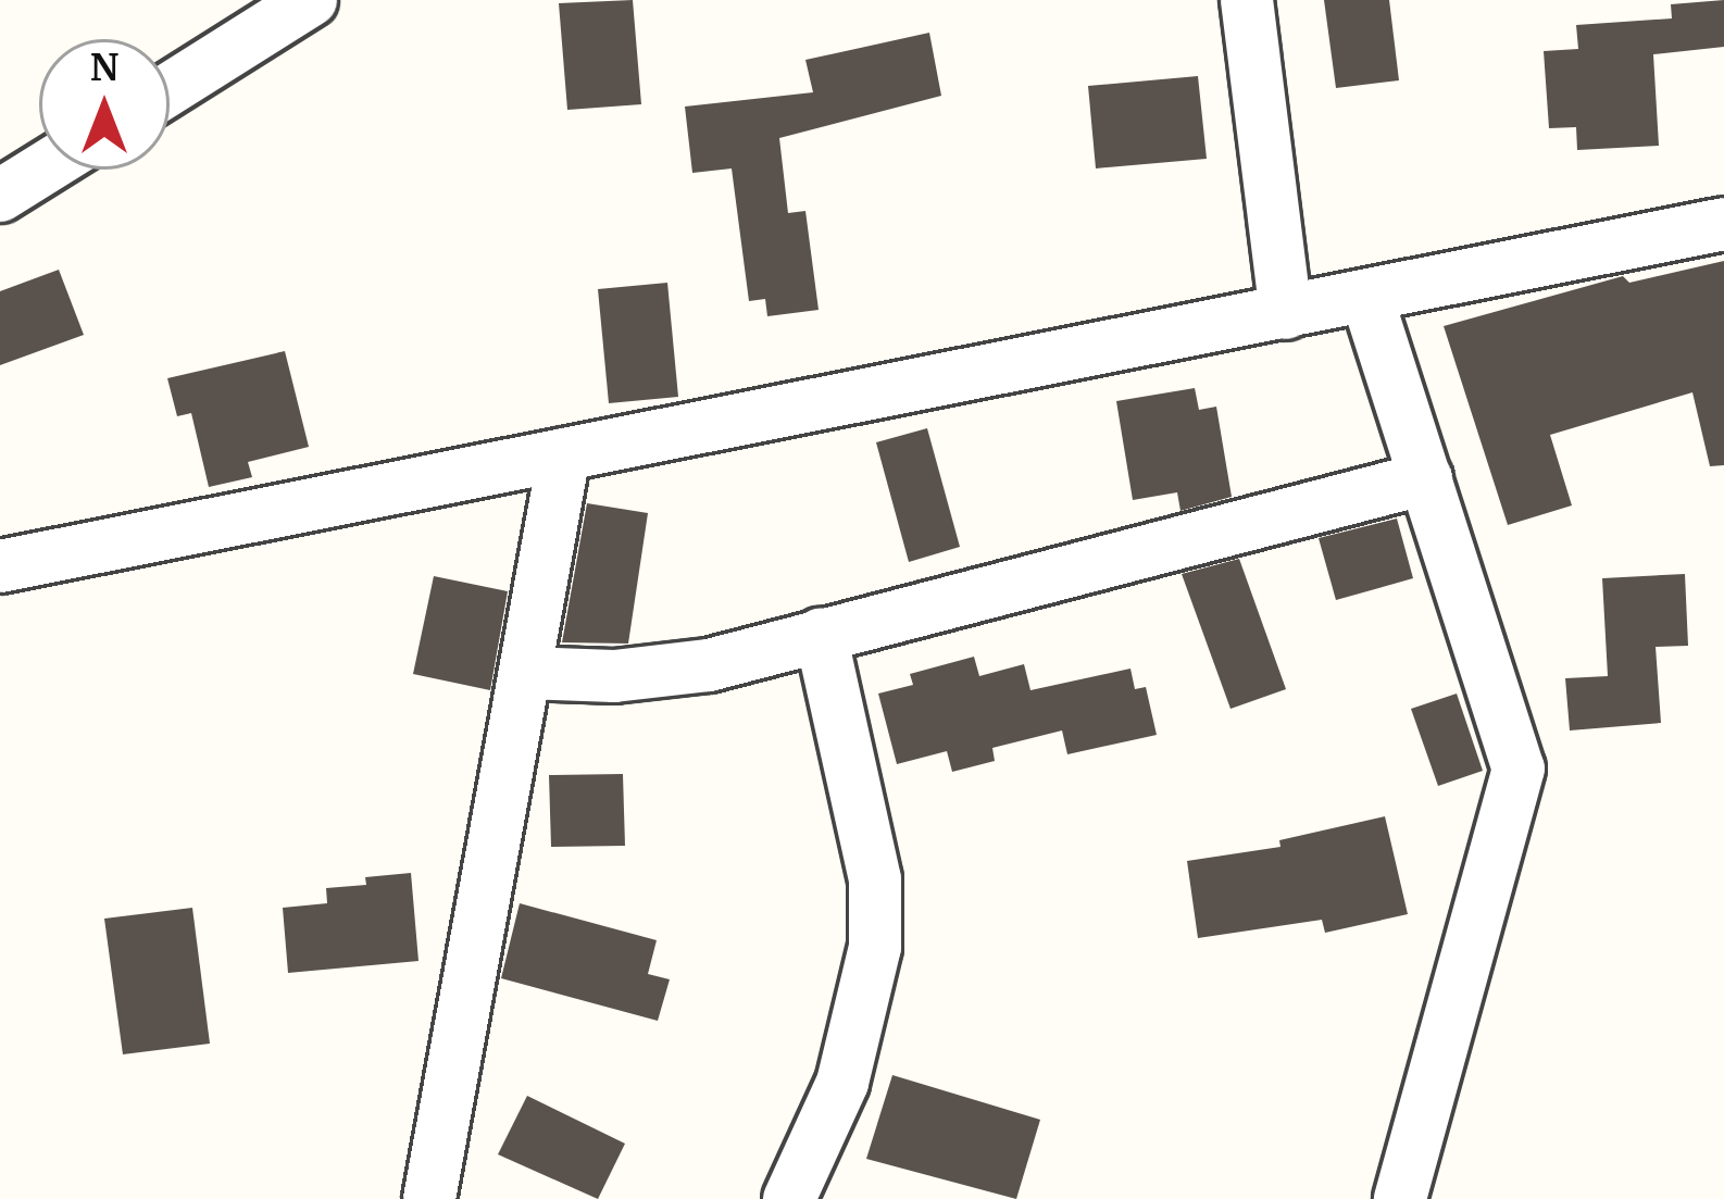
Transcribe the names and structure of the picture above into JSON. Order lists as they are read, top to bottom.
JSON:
{
  "north": "top"
}
